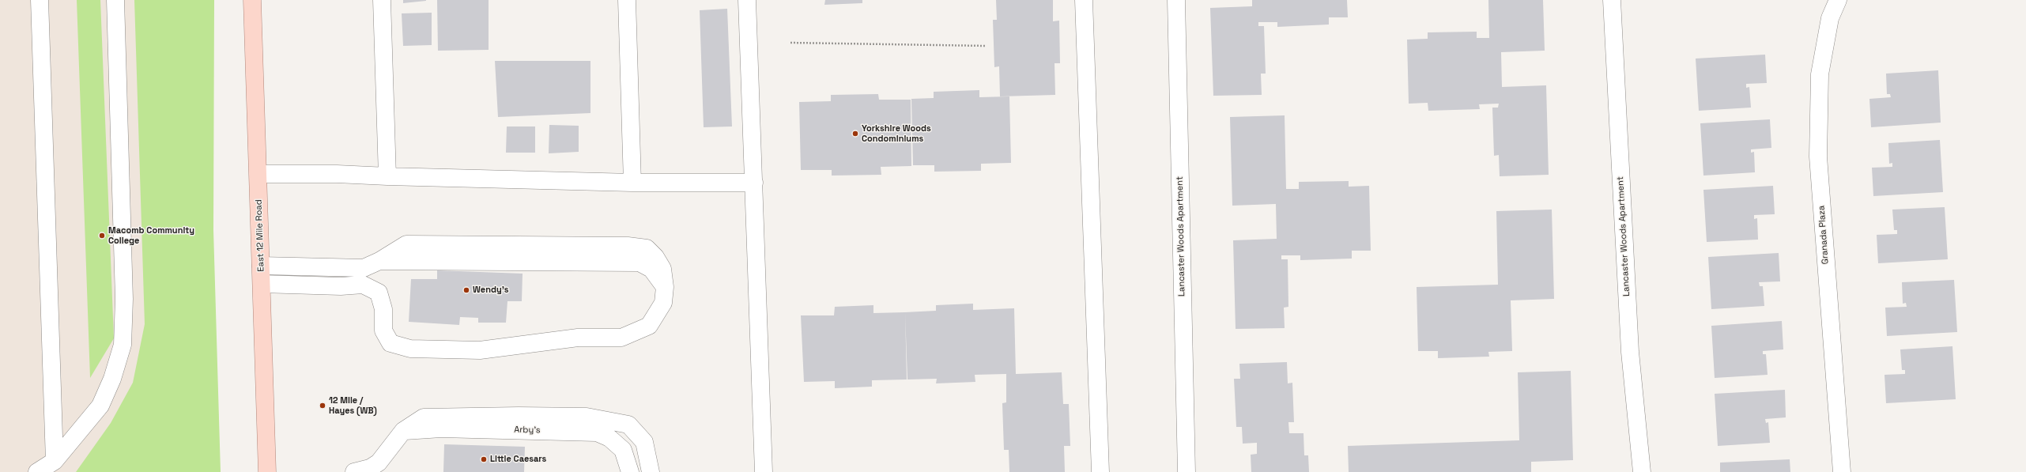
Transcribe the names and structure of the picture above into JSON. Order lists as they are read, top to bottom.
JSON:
{
  "streets": {
    "main road": ["East 12 Mile Road"],
    "street": ["Granada Plaza", "Lancaster Woods Apartment", "Arby's"]
  },
  "places": [
    "Yorkshire Woods Condominiums",
    "Macomb Community College",
    "Wendy's",
    "12 Mile / Hayes (WB)",
    "Little Caesars"
  ]
}
